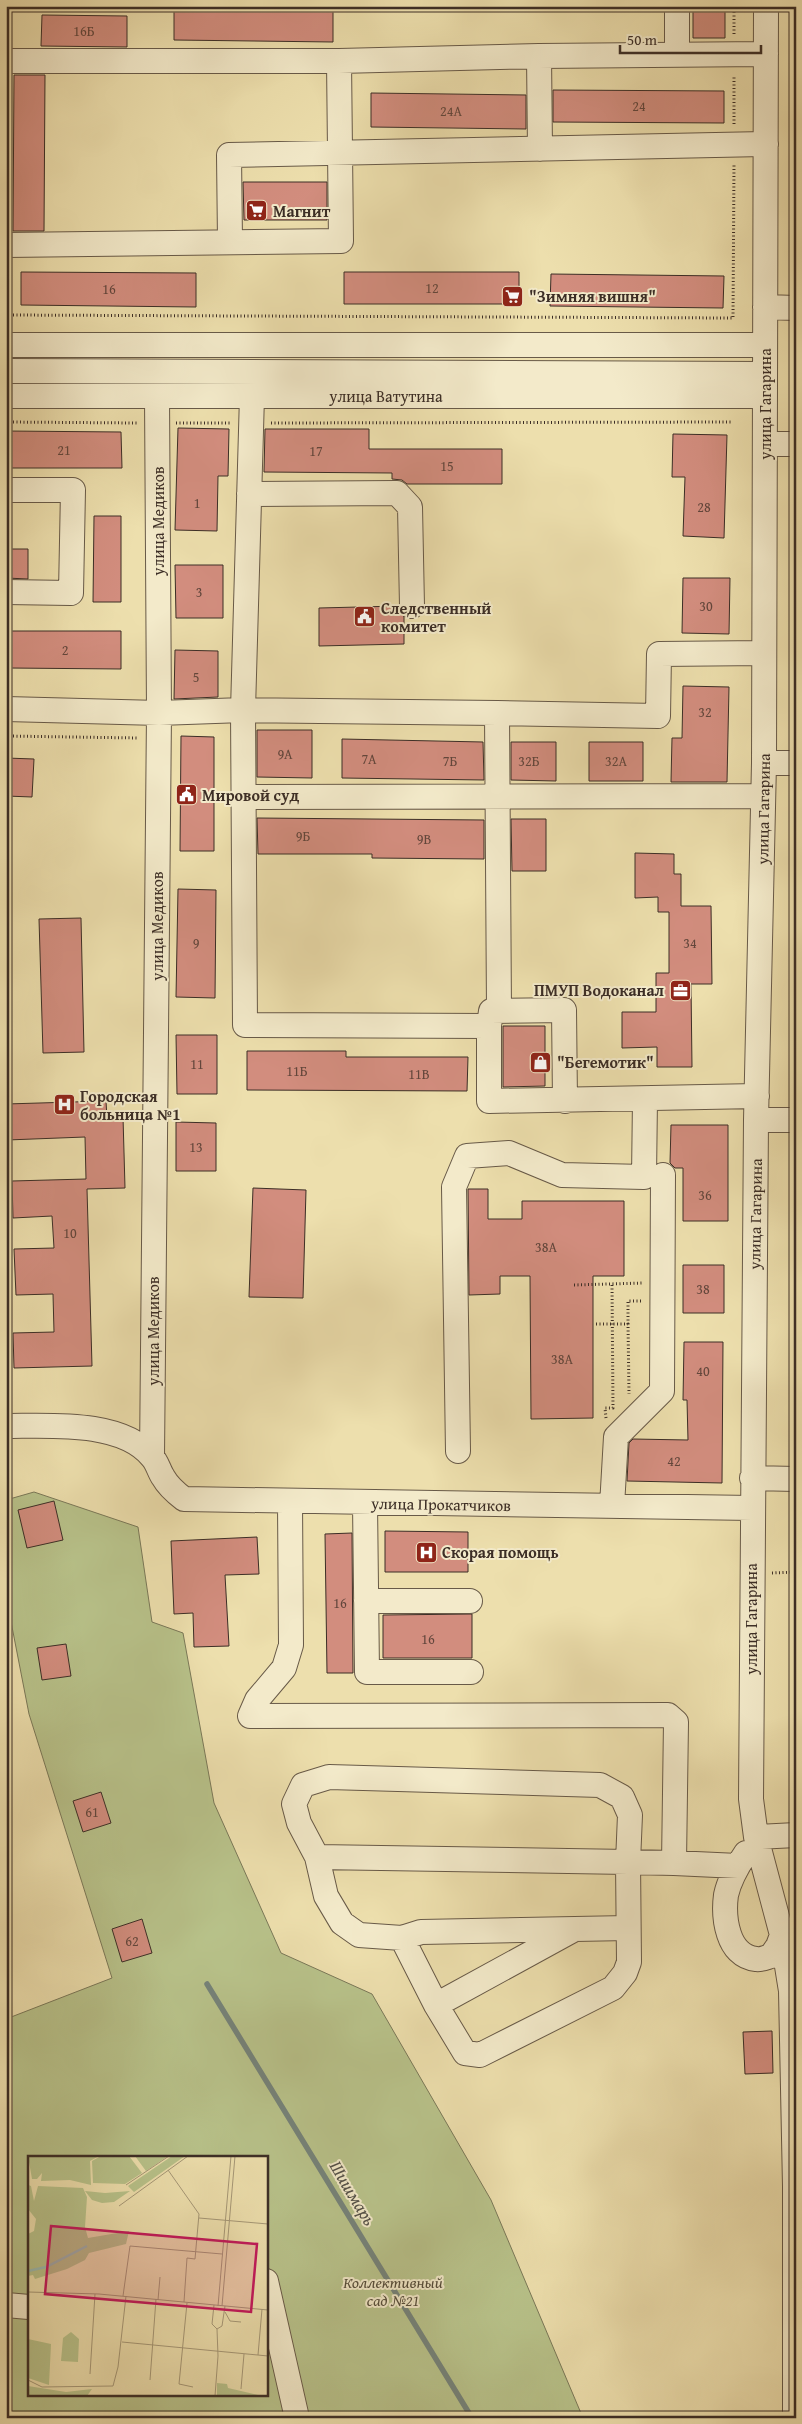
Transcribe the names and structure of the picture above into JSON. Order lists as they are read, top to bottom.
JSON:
{
  "streets": {
    "street": [
      "улица Ватутина",
      "улица Гагарина",
      "улица Медиков",
      "улица Прокатчиков"
    ]
  },
  "crossings": [
    ["улица Ватутина", "улица Гагарина"],
    ["улица Ватутина", "улица Медиков"],
    ["улица Гагарина", "улица Прокатчиков"],
    ["улица Медиков", "улица Прокатчиков"]
  ],
  "water": ["Шишмарь"],
  "parks": ["Коллективный сад №21"],
  "places": {
    "supermarket": ["Магнит", "\"Зимняя вишня\""],
    "public building": ["Следственный комитет", "Мировой суд"],
    "office": ["ПМУП Водоканал"],
    "shop": ["\"Бегемотик\""],
    "hospital": ["Городская больница №1", "Скорая помощь"]
  },
  "house_numbers": [
    "16Б",
    "24",
    "24А",
    "12",
    "16",
    "21",
    "17",
    "15",
    "1",
    "28",
    "3",
    "30",
    "2",
    "5",
    "32",
    "9А",
    "7А",
    "7Б",
    "32Б",
    "32А",
    "9Б",
    "9В",
    "9",
    "34",
    "11",
    "11Б",
    "11В",
    "13",
    "36",
    "10",
    "38А",
    "38",
    "38А",
    "40",
    "42",
    "16",
    "16",
    "61",
    "62"
  ],
  "scale_bar": "50 m"
}
